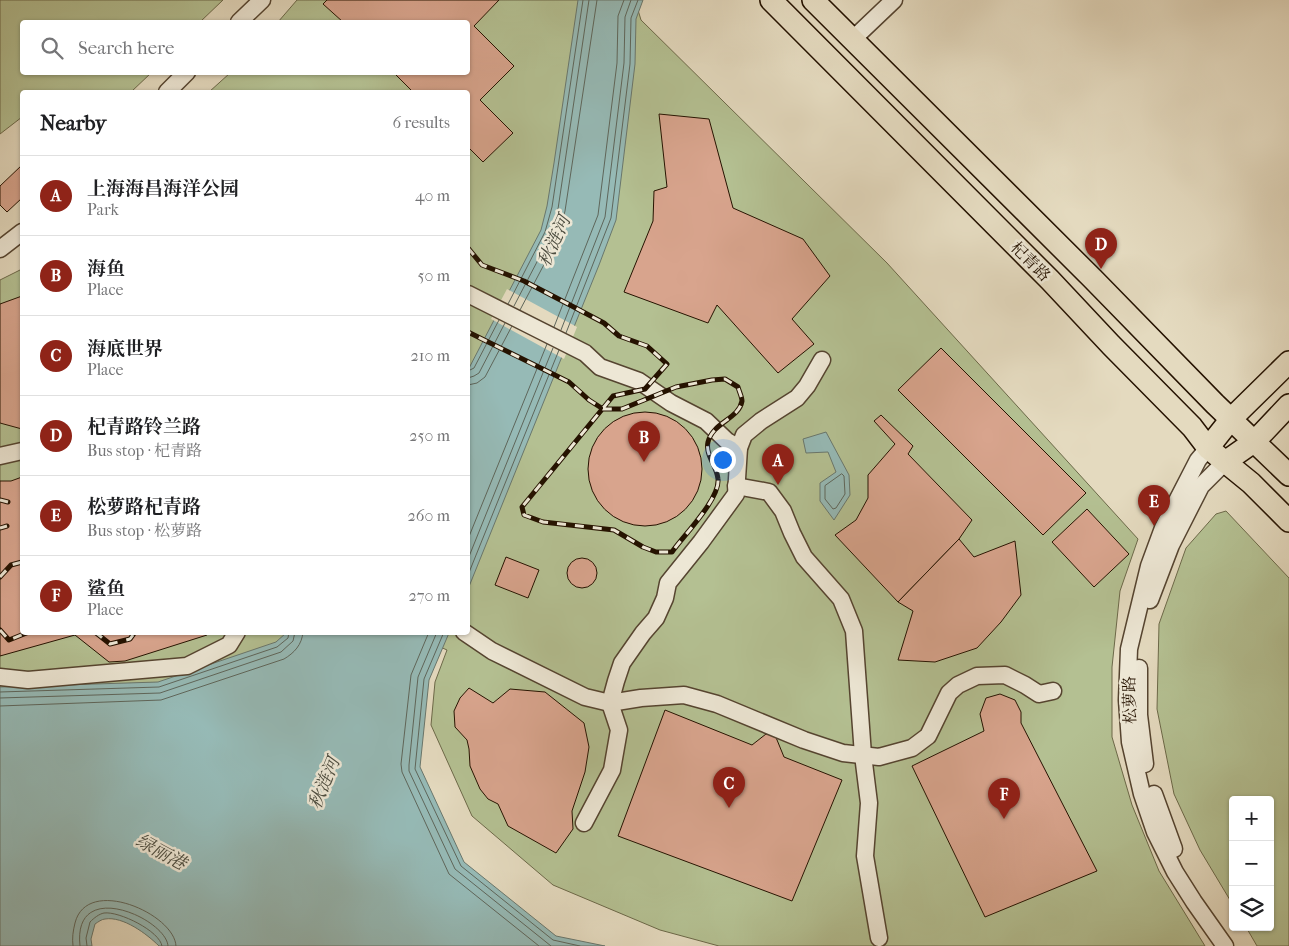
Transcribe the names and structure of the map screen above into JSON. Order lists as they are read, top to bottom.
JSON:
{
  "streets": {
    "main road": ["杞青路"],
    "street": ["松萝路"]
  },
  "crossings": [
    ["杞青路", "松萝路"]
  ],
  "water": ["秋涟河", "绿丽港"],
  "page": {
    "search": "Search here",
    "heading": ["Nearby", "6 results"],
    "list": [
      {
        "mark": "A",
        "name": "上海海昌海洋公园",
        "note": "Park",
        "value": "40 m"
      },
      {
        "mark": "B",
        "name": "海鱼",
        "note": "Place",
        "value": "50 m"
      },
      {
        "mark": "C",
        "name": "海底世界",
        "note": "Place",
        "value": "210 m"
      },
      {
        "mark": "D",
        "name": "杞青路铃兰路",
        "note": "Bus stop · 杞青路",
        "value": "250 m"
      },
      {
        "mark": "E",
        "name": "松萝路杞青路",
        "note": "Bus stop · 松萝路",
        "value": "260 m"
      },
      {
        "mark": "F",
        "name": "鲨鱼",
        "note": "Place",
        "value": "270 m"
      }
    ],
    "pins": [
      "D",
      "B",
      "A",
      "E",
      "C",
      "F"
    ],
    "map_buttons": ["+", "−"]
  }
}
